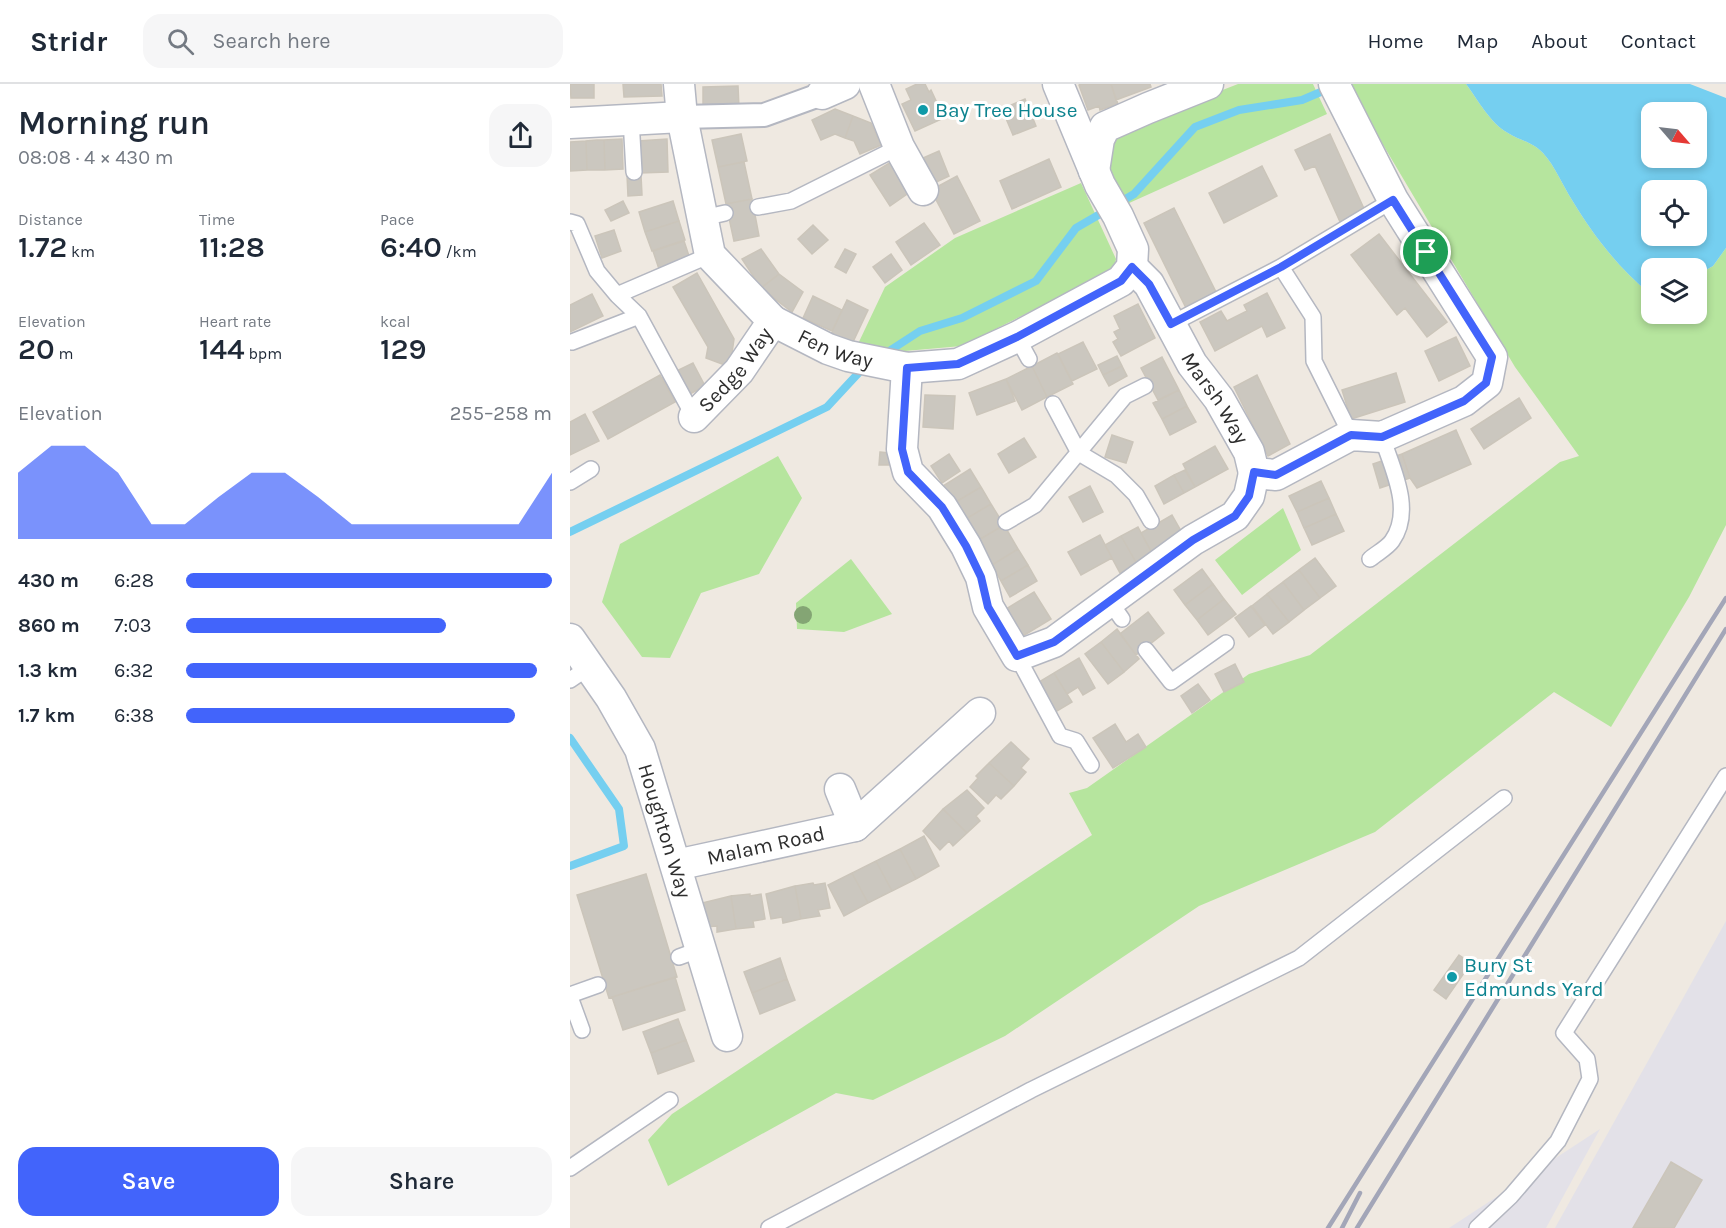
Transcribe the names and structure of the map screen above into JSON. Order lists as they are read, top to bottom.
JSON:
{
  "streets": {
    "street": [
      "Fen Way",
      "Sedge Way",
      "Marsh Way",
      "Houghton Way",
      "Malam Road"
    ]
  },
  "crossings": [
    ["Fen Way", "Sedge Way"],
    ["Fen Way", "Marsh Way"],
    ["Houghton Way", "Malam Road"]
  ],
  "places": ["Bay Tree House", "Bury St Edmunds Yard"],
  "north": "bottom right",
  "page": {
    "header": "Stridr",
    "search": "Search here",
    "nav": [
      "Home",
      "Map",
      "About",
      "Contact"
    ],
    "heading": ["Morning run", "08:08 · 4 × 430 m"],
    "stats": [
      ["Distance", "1.72 km"],
      ["Time", "11:28"],
      ["Pace", "6:40 /km"],
      ["Elevation", "20 m"],
      ["Heart rate", "144 bpm"],
      ["kcal", "129"]
    ],
    "chart": ["Elevation", "255–258 m"],
    "list": [
      {
        "name": "430 m",
        "note": "6:28"
      },
      {
        "name": "860 m",
        "note": "7:03"
      },
      {
        "name": "1.3 km",
        "note": "6:32"
      },
      {
        "name": "1.7 km",
        "note": "6:38"
      }
    ],
    "buttons": ["Save", "Share"]
  }
}
